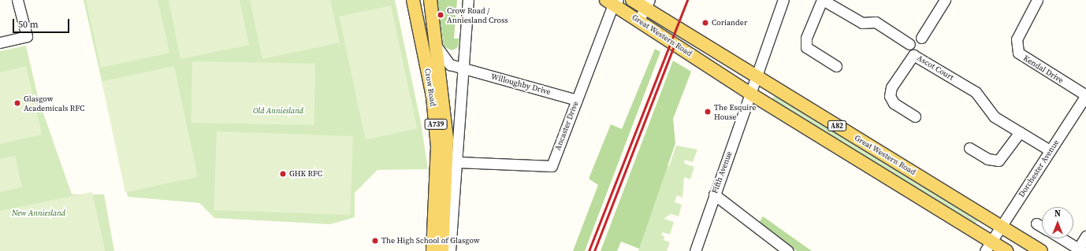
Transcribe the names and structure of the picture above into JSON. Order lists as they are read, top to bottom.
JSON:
{
  "streets": {
    "main road": [
      "Great Western Road",
      "Crow Road",
      "A739",
      "A82"
    ],
    "street": [
      "Ascot Court",
      "Kendal Drive",
      "Willoughby Drive",
      "Ancaster Drive",
      "Dorchester Avenue",
      "Fifth Avenue"
    ]
  },
  "crossings": [
    ["Great Western Road", "Ancaster Drive"],
    ["Great Western Road", "Dorchester Avenue"],
    ["Great Western Road", "Fifth Avenue"],
    ["Ascot Court", "Dorchester Avenue"],
    ["Kendal Drive", "Dorchester Avenue"],
    ["Willoughby Drive", "Crow Road"],
    ["Willoughby Drive", "Ancaster Drive"]
  ],
  "parks": ["Old Anniesland", "New Anniesland"],
  "places": [
    "Crow Road / Anniesland Cross",
    "Coriander",
    "Glasgow Academicals RFC",
    "The Esquire House",
    "GHK RFC",
    "The High School of Glasgow"
  ],
  "scale_bar": "50 m",
  "north": "top"
}
